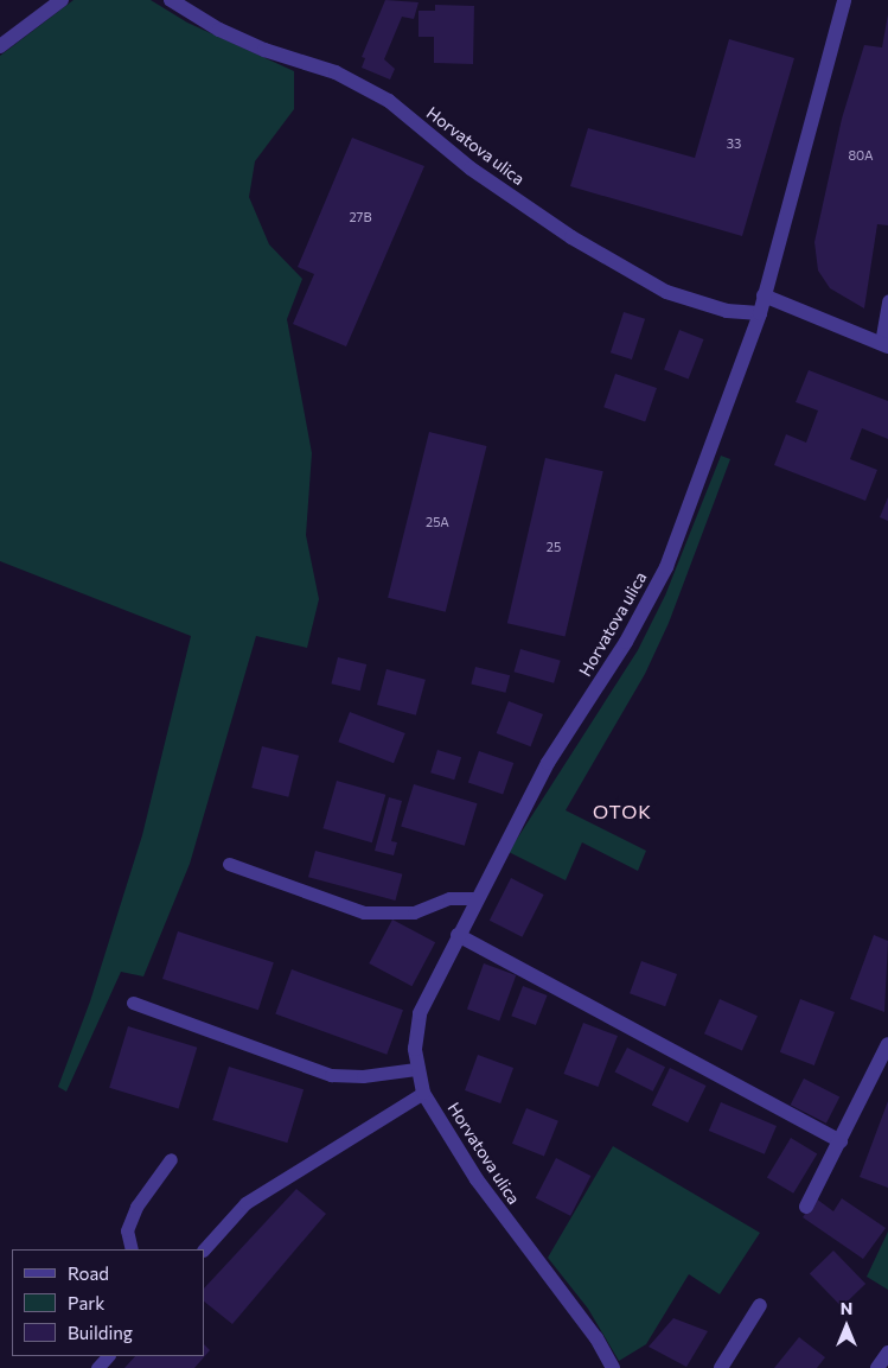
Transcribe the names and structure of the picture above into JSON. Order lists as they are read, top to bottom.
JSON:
{
  "streets": {
    "street": ["Horvatova ulica"]
  },
  "districts": ["OTOK"],
  "house_numbers": [
    "33",
    "80A",
    "27B",
    "25A",
    "25"
  ],
  "legend": ["Road", "Park", "Building"],
  "north": "top"
}
